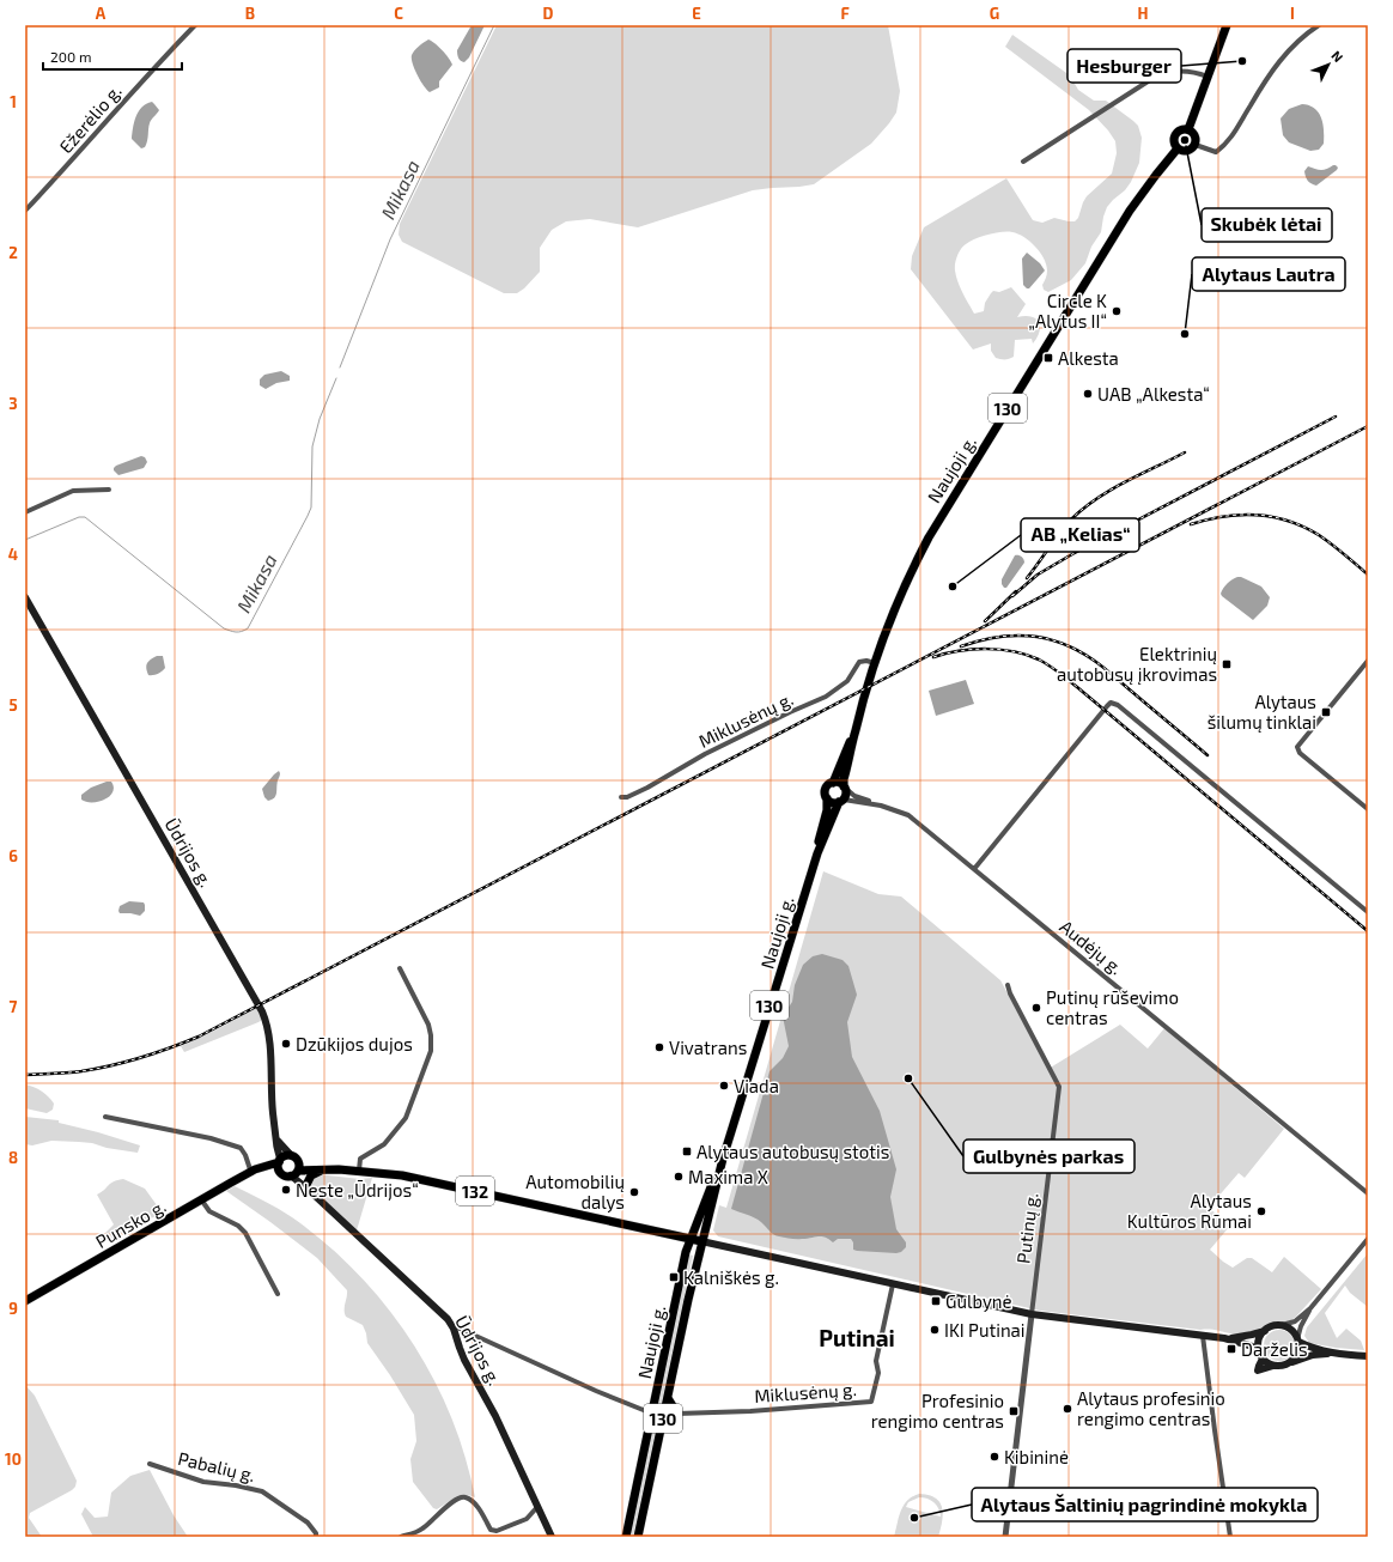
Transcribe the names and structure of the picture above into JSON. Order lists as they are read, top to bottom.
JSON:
{
  "streets": {
    "main road": [
      "130",
      "Naujoji g.",
      "Ūdrijos g.",
      "132",
      "Punsko g."
    ],
    "street": [
      "Ežerėlio g.",
      "Miklusėnų g.",
      "Audėjų g.",
      "Putinų g.",
      "Pabalių g."
    ]
  },
  "crossings": [
    ["130", "Naujoji g."],
    ["130", "Audėjų g."],
    ["Naujoji g.", "Miklusėnų g."],
    ["Naujoji g.", "Audėjų g."],
    ["Naujoji g.", "132"],
    ["Ūdrijos g.", "132"],
    ["Ūdrijos g.", "Punsko g."],
    ["132", "Punsko g."]
  ],
  "districts": ["Putinai"],
  "water": ["Mikasa"],
  "places": {
    "other": [
      "Hesburger",
      "Skubėk lėtai",
      "Circle K „Alytus II“",
      "Alytaus Lautra",
      "UAB „Alkesta“",
      "AB „Kelias“",
      "Putinų rūševimo centras",
      "Dzūkijos dujos",
      "Vivatrans",
      "Gulbynės parkas",
      "Viada",
      "Maxima X",
      "Neste „Ūdrijos“",
      "Automobilių dalys",
      "Alytaus Kultūros Rūmai",
      "IKI Putinai",
      "Alytaus profesinio rengimo centras",
      "Kibininė",
      "Alytaus Šaltinių pagrindinė mokykla"
    ],
    "transit": [
      "Alkesta",
      "Elektrinių autobusų įkrovimas",
      "Alytaus šilumų tinklai",
      "Alytaus autobusų stotis",
      "Kalniškės g.",
      "Gulbynė",
      "Darželis",
      "Profesinio rengimo centras"
    ]
  },
  "scale_bar": "200 m",
  "north": "top right",
  "grid": {
    "columns": [
      "A",
      "B",
      "C",
      "D",
      "E",
      "F",
      "G",
      "H",
      "I"
    ],
    "rows": [
      "1",
      "2",
      "3",
      "4",
      "5",
      "6",
      "7",
      "8",
      "9",
      "10"
    ]
  }
}
